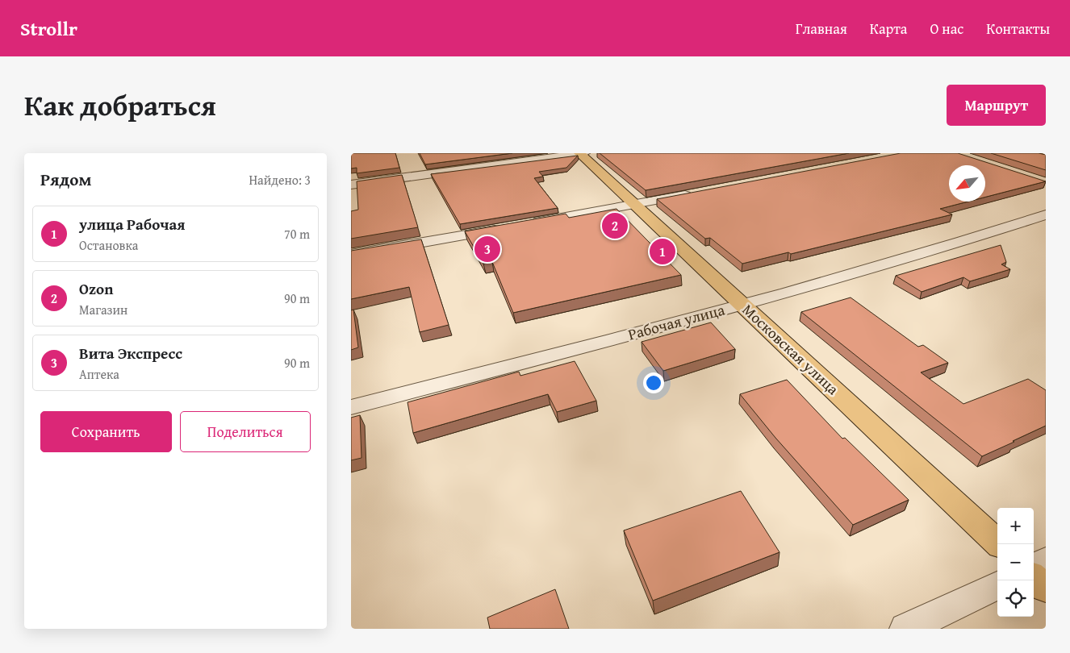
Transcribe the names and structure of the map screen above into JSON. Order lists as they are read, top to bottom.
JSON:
{
  "streets": {
    "main road": ["Московская улица"],
    "street": ["Рабочая улица"]
  },
  "crossings": [
    ["Рабочая улица", "Московская улица"]
  ],
  "north": "bottom left",
  "page": {
    "header": "Strollr",
    "nav": [
      "Главная",
      "Карта",
      "О нас",
      "Контакты"
    ],
    "title": "Как добраться",
    "buttons": [
      "Маршрут",
      ["Сохранить", "Поделиться"]
    ],
    "heading": ["Рядом", "Найдено: 3"],
    "list": [
      {
        "mark": "1",
        "name": "улица Рабочая",
        "note": "Остановка",
        "value": "70 m"
      },
      {
        "mark": "2",
        "name": "Ozon",
        "note": "Магазин",
        "value": "90 m"
      },
      {
        "mark": "3",
        "name": "Вита Экспресс",
        "note": "Аптека",
        "value": "90 m"
      }
    ],
    "pins": ["2", "3", "1"],
    "map_buttons": ["+", "−"]
  }
}
